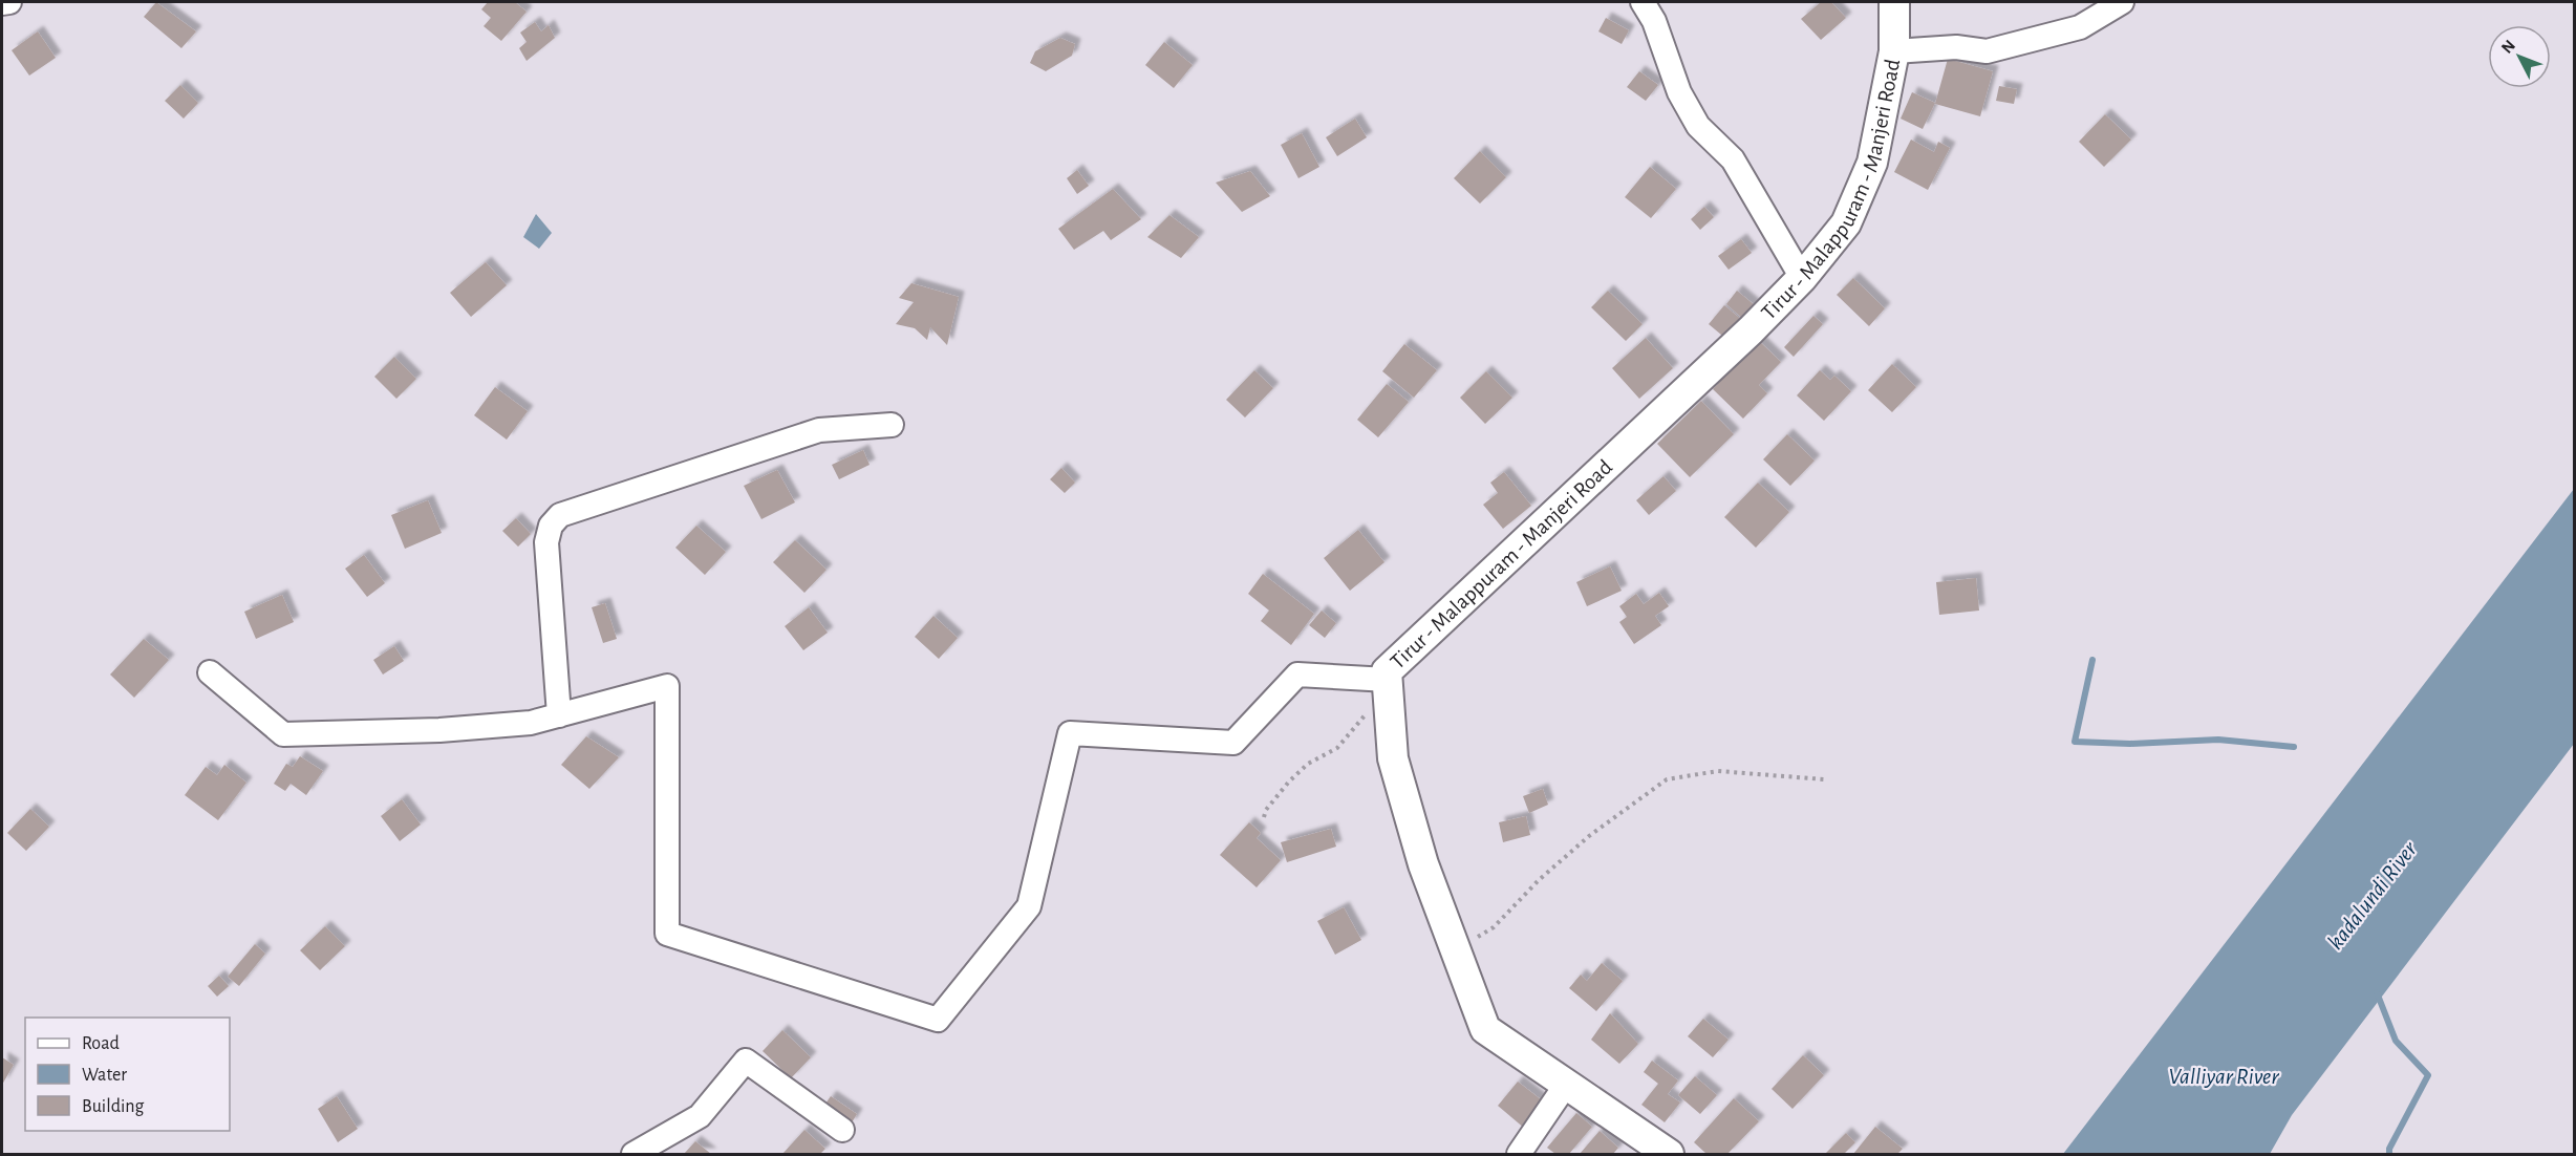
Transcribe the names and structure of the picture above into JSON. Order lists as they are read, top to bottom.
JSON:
{
  "streets": {
    "main road": ["Tirur - Malappuram - Manjeri Road"]
  },
  "water": ["kadalundi River", "Valliyar River"],
  "legend": ["Road", "Water", "Building"],
  "north": "top left"
}
